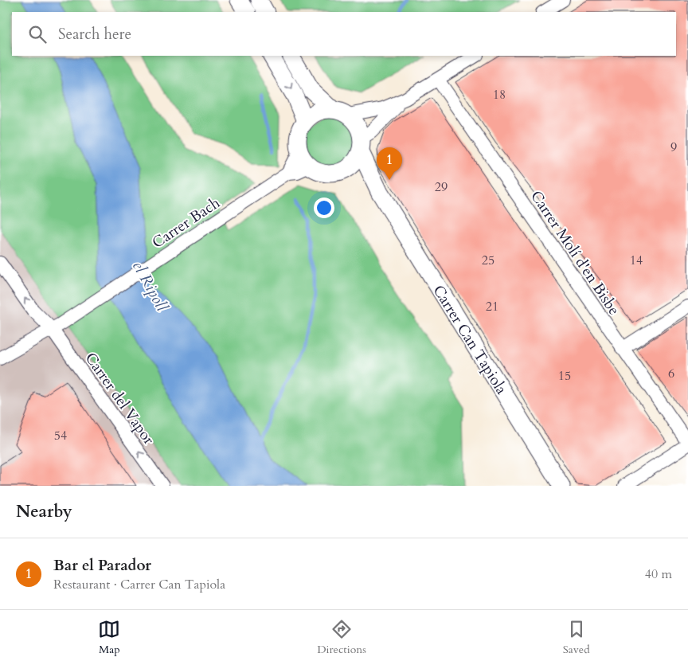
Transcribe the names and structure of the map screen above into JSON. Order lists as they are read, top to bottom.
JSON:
{
  "streets": {
    "street": [
      "Carrer Bach",
      "Carrer Molí d'en Bisbe",
      "Carrer Can Tapiola",
      "Carrer del Vapor"
    ]
  },
  "crossings": [
    ["Carrer Bach", "Carrer Can Tapiola"],
    ["Carrer Bach", "Carrer del Vapor"]
  ],
  "one_way": ["Carrer del Vapor"],
  "water": ["el Ripoll"],
  "house_numbers": [
    "18",
    "9",
    "29",
    "25",
    "14",
    "21",
    "6",
    "15",
    "54"
  ],
  "page": {
    "search": "Search here",
    "pins": "1",
    "heading": "Nearby",
    "list": [
      {
        "mark": "1",
        "name": "Bar el Parador",
        "note": "Restaurant · Carrer Can Tapiola",
        "value": "40 m"
      }
    ],
    "nav": ["Map", "Directions", "Saved"]
  }
}
